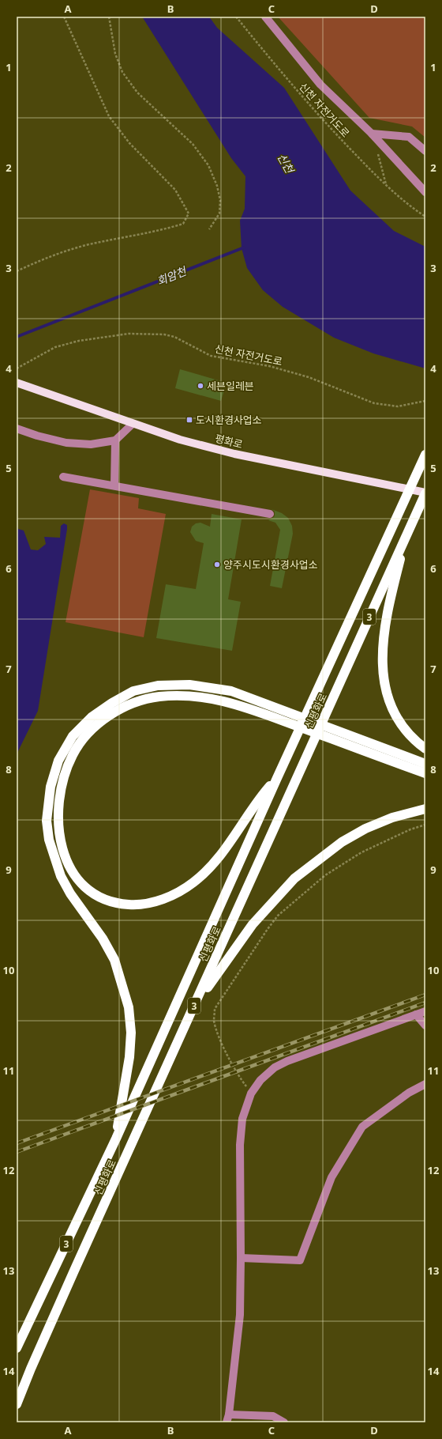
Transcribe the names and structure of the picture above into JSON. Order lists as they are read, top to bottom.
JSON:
{
  "streets": {
    "highway": ["3", "신평화로"],
    "main road": ["평화로"],
    "path": ["신천 자전거도로"]
  },
  "crossings": [
    ["평화로", "신평화로"]
  ],
  "water": ["신천", "회암천"],
  "places": {
    "other": ["세븐일레븐", "양주시도시환경사업소"],
    "transit": ["도시환경사업소"]
  },
  "grid": {
    "columns": [
      "A",
      "B",
      "C",
      "D"
    ],
    "rows": [
      "1",
      "2",
      "3",
      "4",
      "5",
      "6",
      "7",
      "8",
      "9",
      "10",
      "11",
      "12",
      "13",
      "14"
    ]
  }
}
